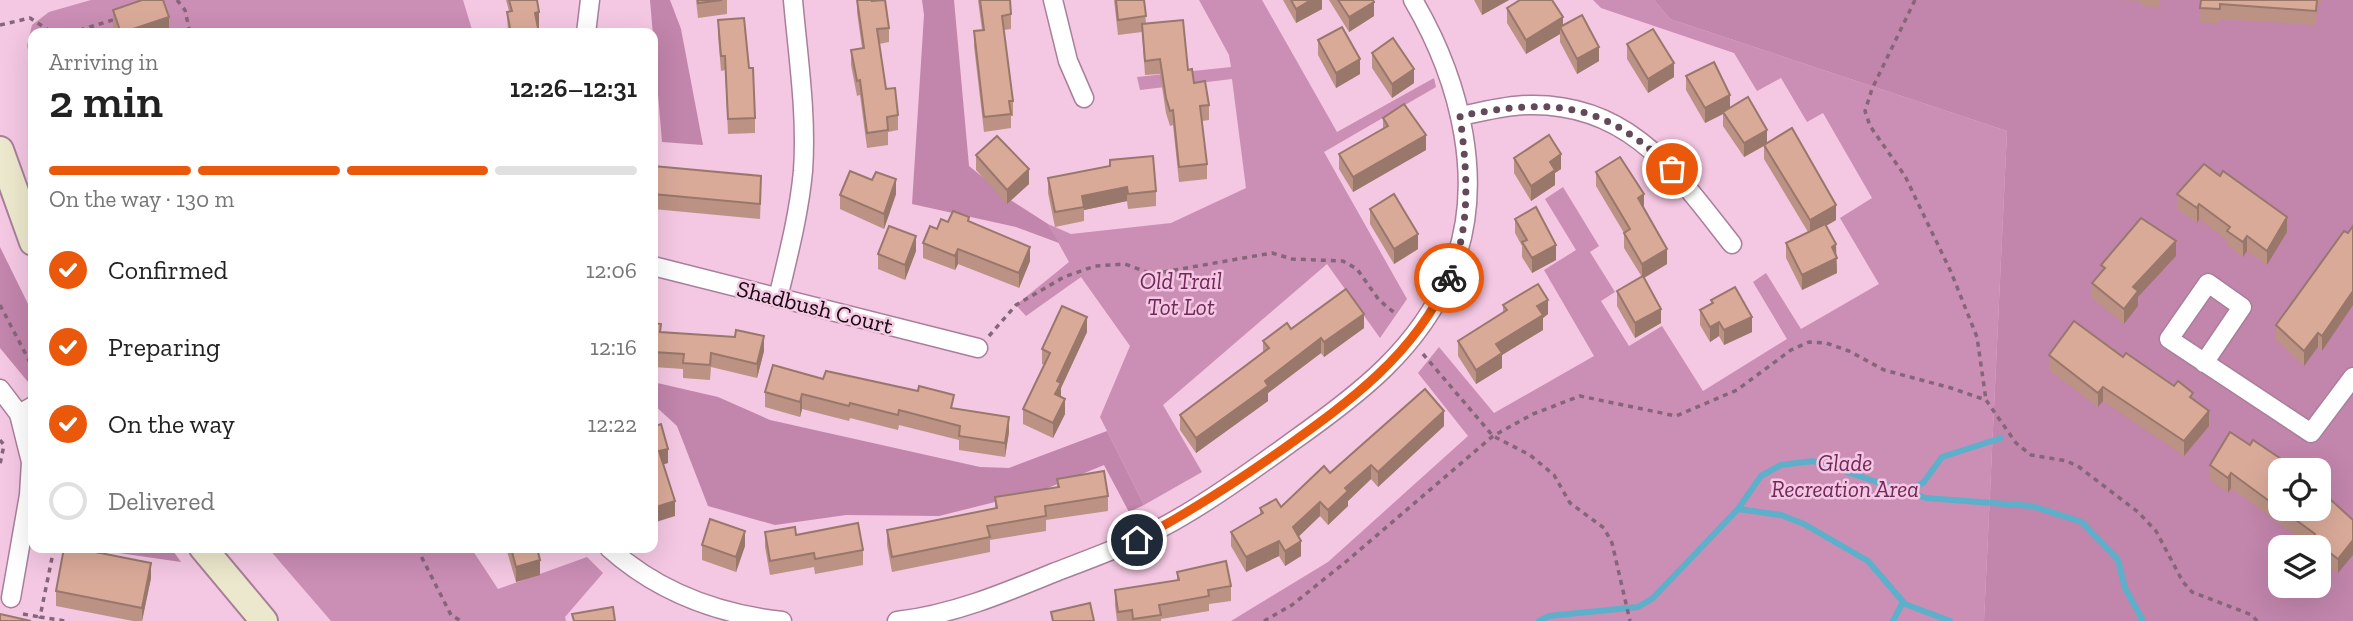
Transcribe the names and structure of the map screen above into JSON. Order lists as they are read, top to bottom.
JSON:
{
  "streets": {
    "street": ["Shadbush Court"]
  },
  "parks": ["Old Trail Tot Lot", "Glade Recreation Area"],
  "page": {
    "heading": ["2 min", "Arriving in", "12:26–12:31"],
    "bar": "On the way · 130 m",
    "list": [
      ["Confirmed", "12:06"],
      ["Preparing", "12:16"],
      ["On the way", "12:22"],
      "Delivered"
    ]
  }
}
